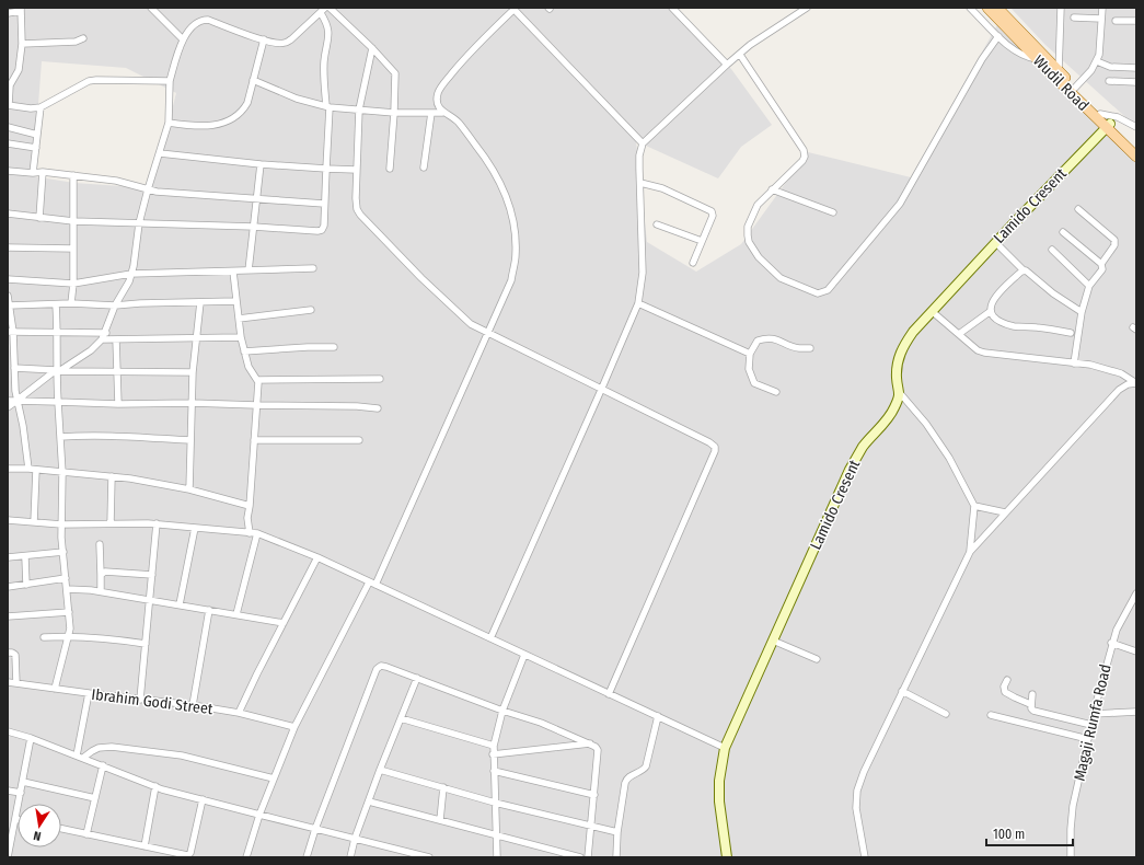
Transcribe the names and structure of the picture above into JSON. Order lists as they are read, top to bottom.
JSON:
{
  "streets": {
    "main road": ["Wudil Road"],
    "street": ["Lamido Cresent", "Ibrahim Godi Street", "Magaji Rumfa Road"]
  },
  "crossings": [
    ["Wudil Road", "Lamido Cresent"]
  ],
  "scale_bar": "100 m",
  "north": "bottom"
}
